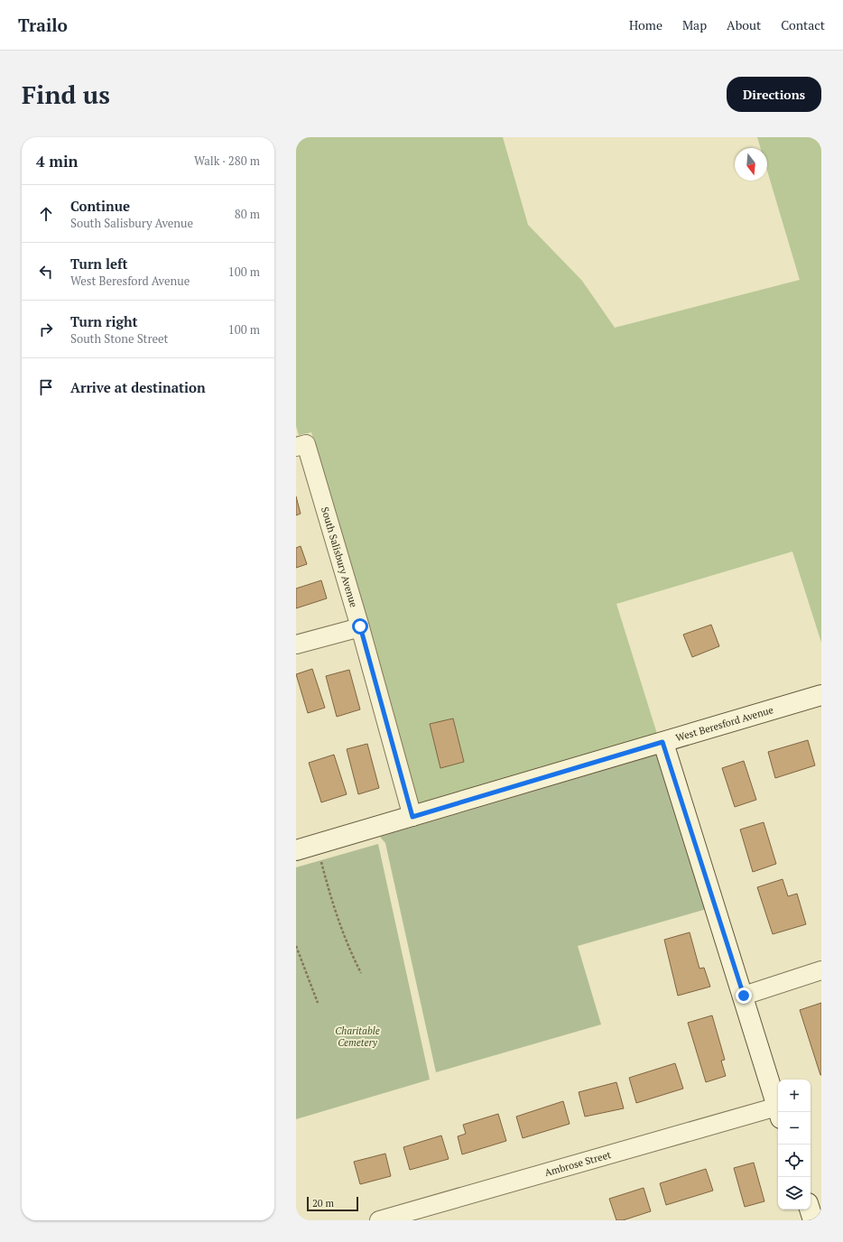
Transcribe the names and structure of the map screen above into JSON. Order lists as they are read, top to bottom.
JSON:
{
  "streets": {
    "street": ["South Salisbury Avenue", "West Beresford Avenue", "Ambrose Street"]
  },
  "crossings": [
    ["South Salisbury Avenue", "West Beresford Avenue"]
  ],
  "parks": ["Charitable Cemetery"],
  "scale_bar": "20 m",
  "north": "bottom",
  "page": {
    "header": "Trailo",
    "nav": [
      "Home",
      "Map",
      "About",
      "Contact"
    ],
    "buttons": "Directions",
    "title": "Find us",
    "heading": ["4 min", "Walk · 280 m"],
    "list": [
      ["Continue", "South Salisbury Avenue", "80 m"],
      ["Turn left", "West Beresford Avenue", "100 m"],
      ["Turn right", "South Stone Street", "100 m"],
      "Arrive at destination"
    ],
    "map_buttons": ["+", "−"],
    "scale": "20 m"
  }
}
